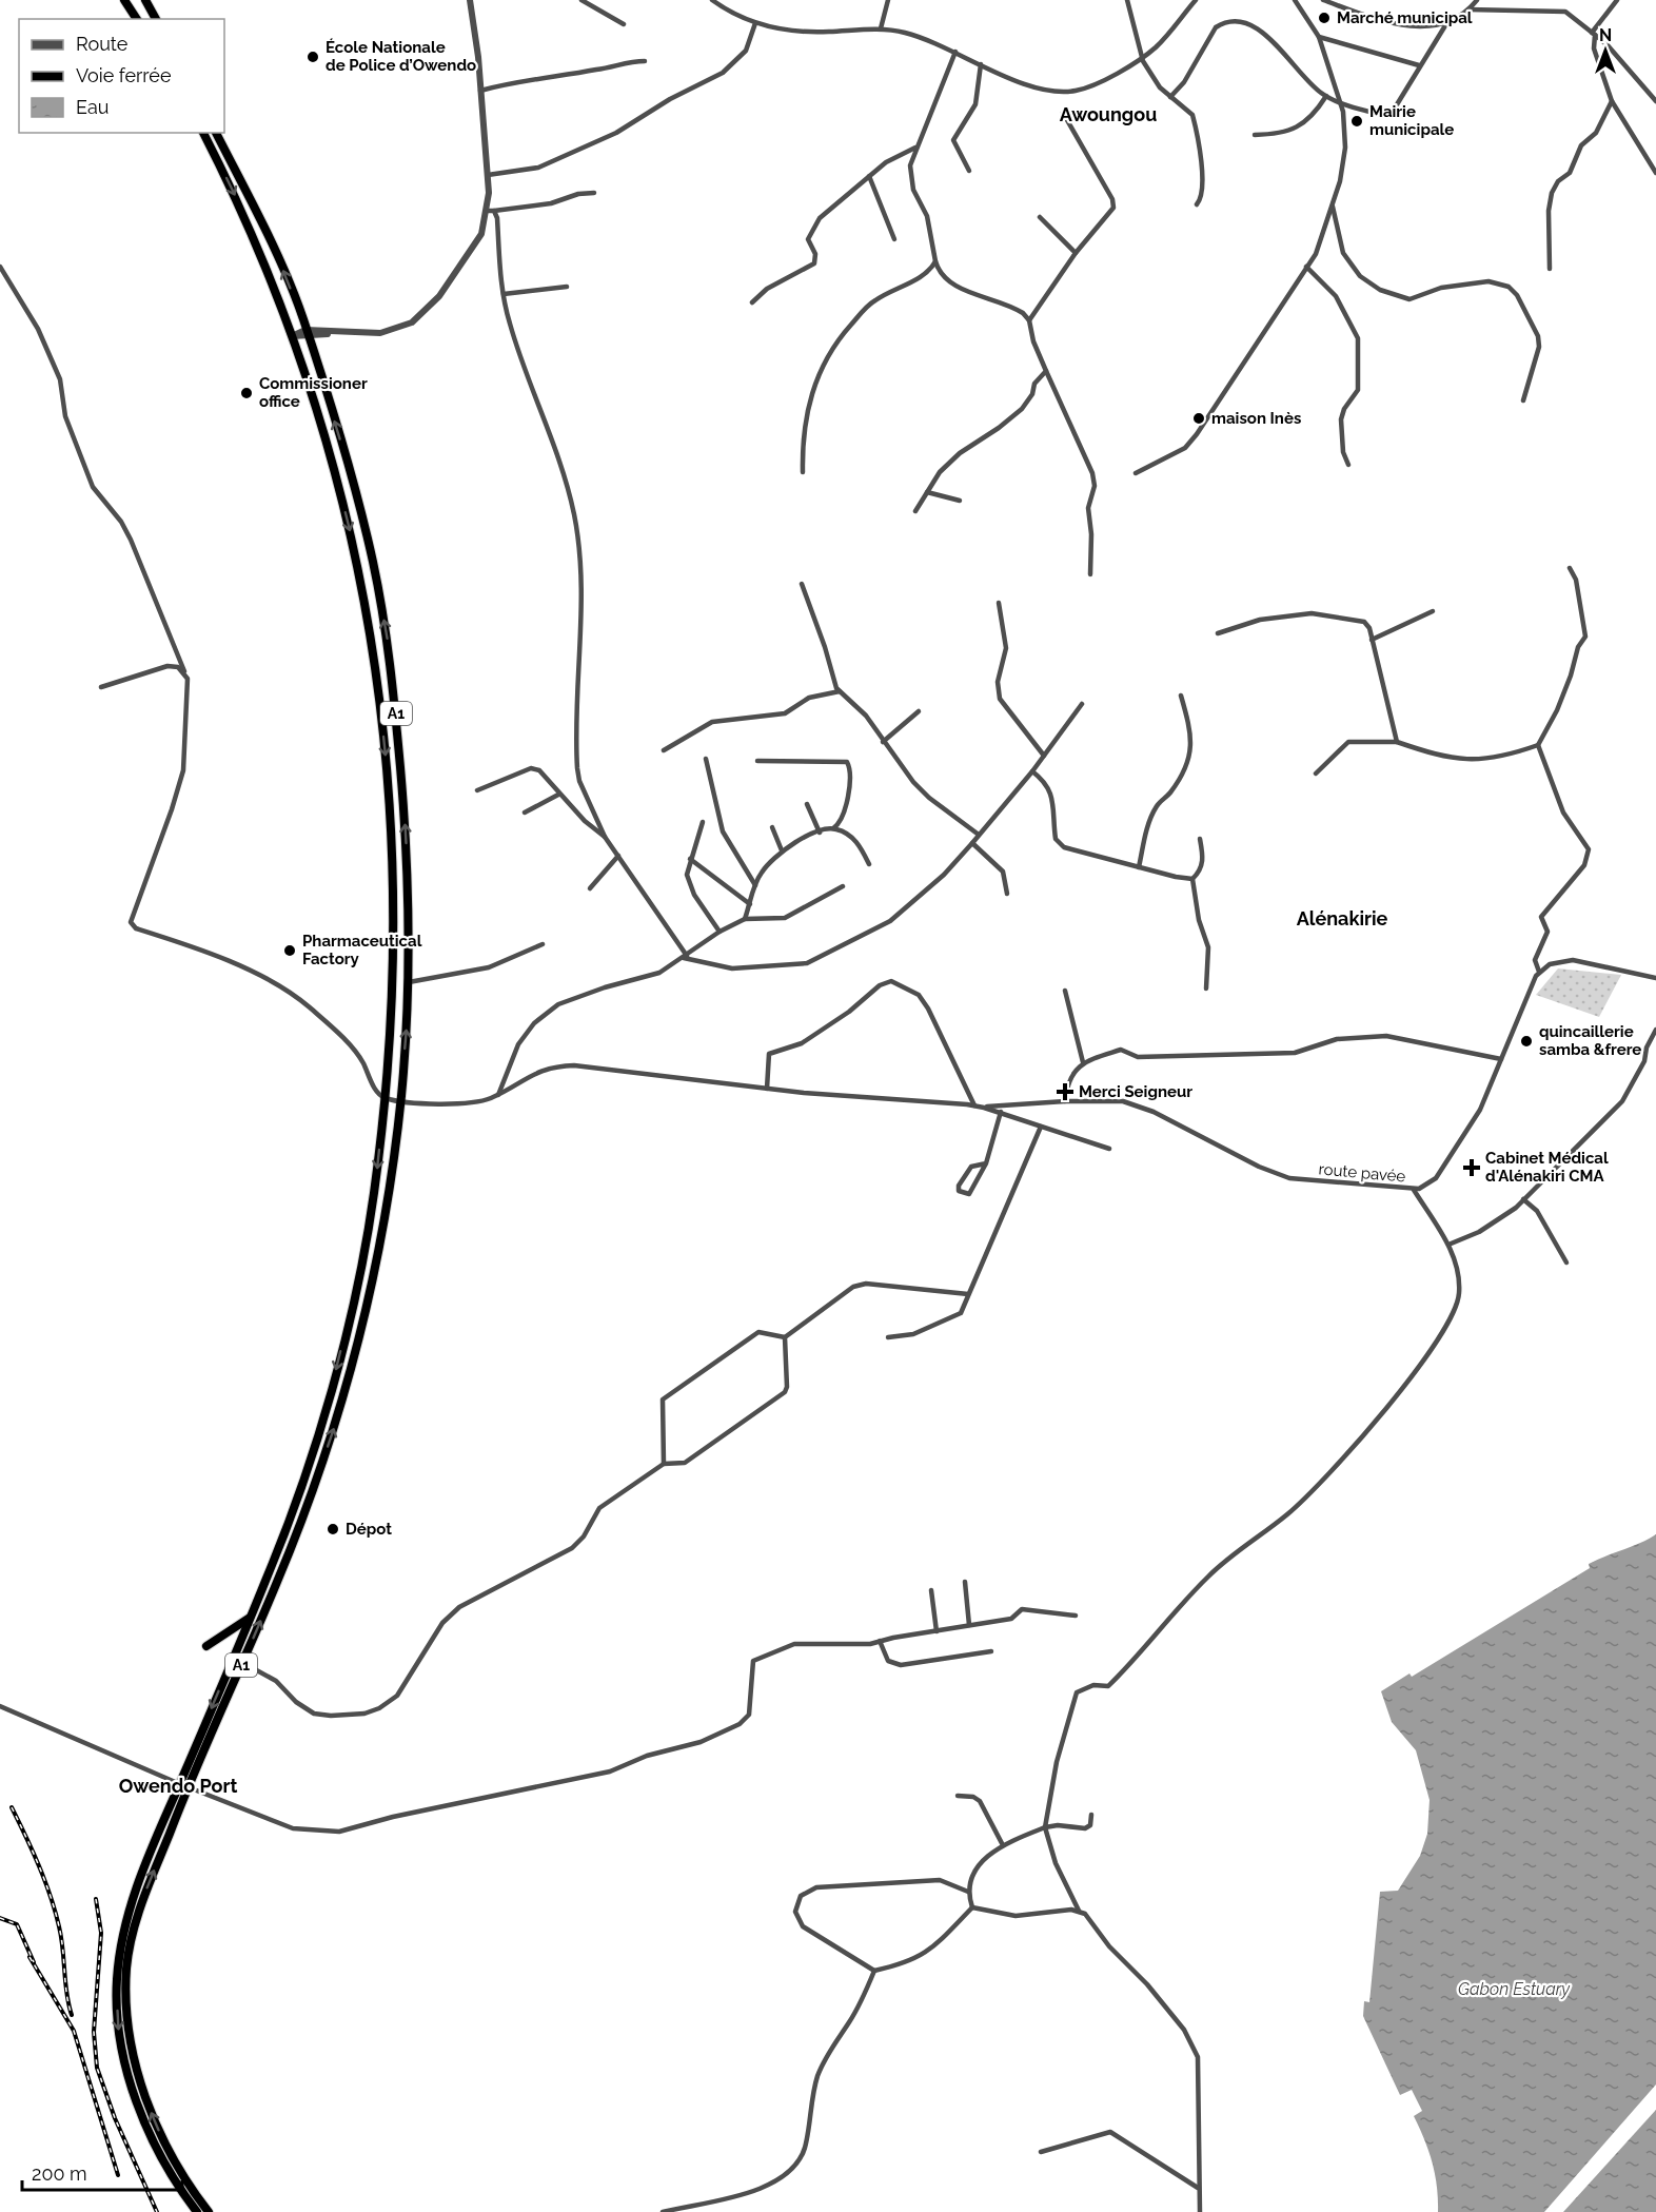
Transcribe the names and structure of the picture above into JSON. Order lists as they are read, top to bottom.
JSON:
{
  "streets": {
    "highway": ["A1"],
    "street": ["route pavée"]
  },
  "districts": ["Awoungou", "Alénakirie", "Owendo Port"],
  "water": ["Gabon Estuary"],
  "places": {
    "other": [
      "Marché municipal",
      "École Nationale de Police d’Owendo",
      "Mairie municipale",
      "Commissioner office",
      "maison Inès",
      "Pharmaceutical Factory",
      "quincaillerie samba &frere",
      "Dépot"
    ],
    "health": ["Merci Seigneur", "Cabinet Médical d'Alénakiri CMA"]
  },
  "legend": ["Route", "Voie ferrée", "Eau"],
  "scale_bar": "200 m",
  "north": "top"
}
